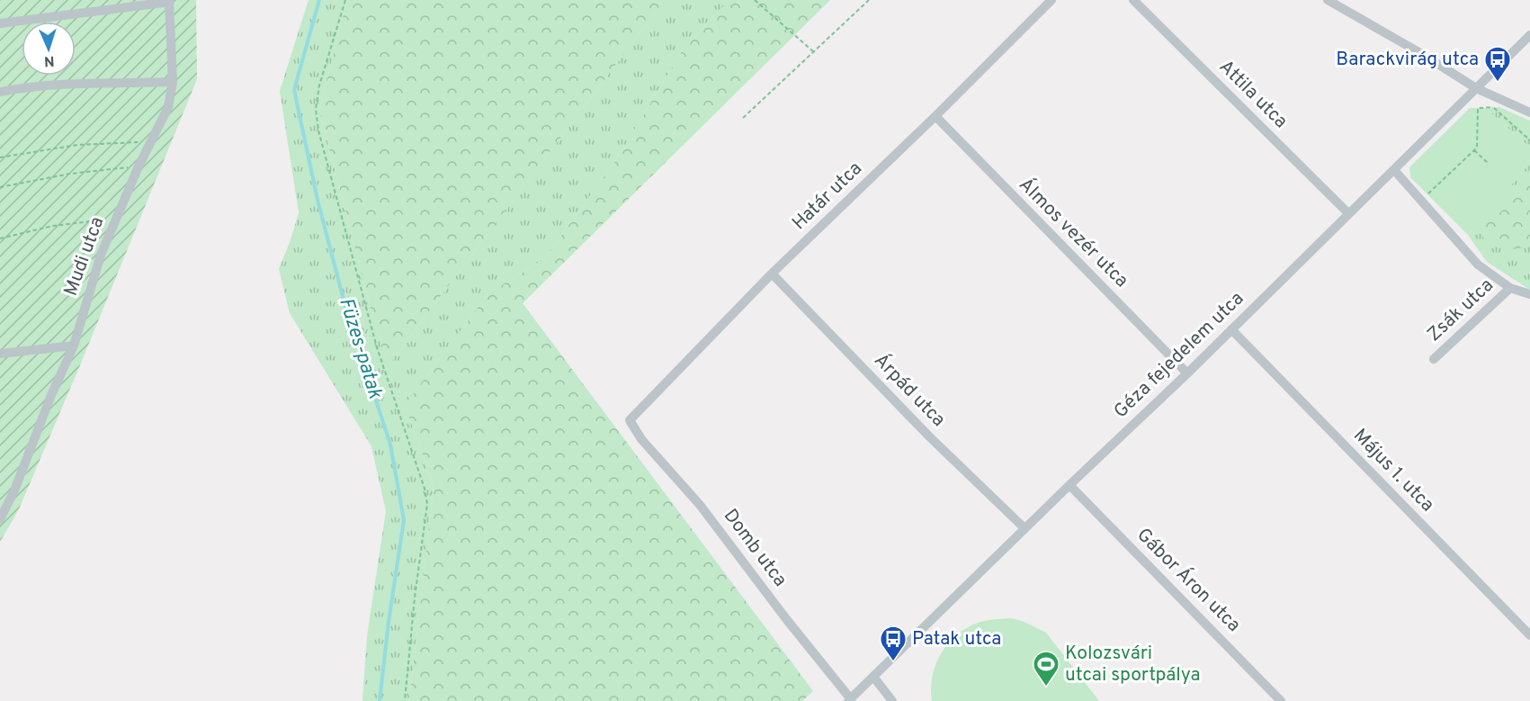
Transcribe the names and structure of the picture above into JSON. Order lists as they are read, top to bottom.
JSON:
{
  "streets": {
    "street": [
      "Attila utca",
      "Határ utca",
      "Álmos vezér utca",
      "Mudi utca",
      "Zsák utca",
      "Géza fejedelem utca",
      "Árpád utca",
      "Május 1. utca",
      "Domb utca",
      "Gábor Áron utca"
    ]
  },
  "crossings": [
    ["Attila utca", "Géza fejedelem utca"],
    ["Határ utca", "Álmos vezér utca"],
    ["Határ utca", "Árpád utca"],
    ["Határ utca", "Domb utca"],
    ["Álmos vezér utca", "Géza fejedelem utca"],
    ["Géza fejedelem utca", "Árpád utca"],
    ["Géza fejedelem utca", "Május 1. utca"],
    ["Géza fejedelem utca", "Domb utca"],
    ["Géza fejedelem utca", "Gábor Áron utca"]
  ],
  "water": ["Füzes-patak"],
  "places": {
    "bus stop": ["Barackvirág utca", "Patak utca"],
    "sports": ["Kolozsvári utcai sportpálya"]
  },
  "north": "bottom"
}
